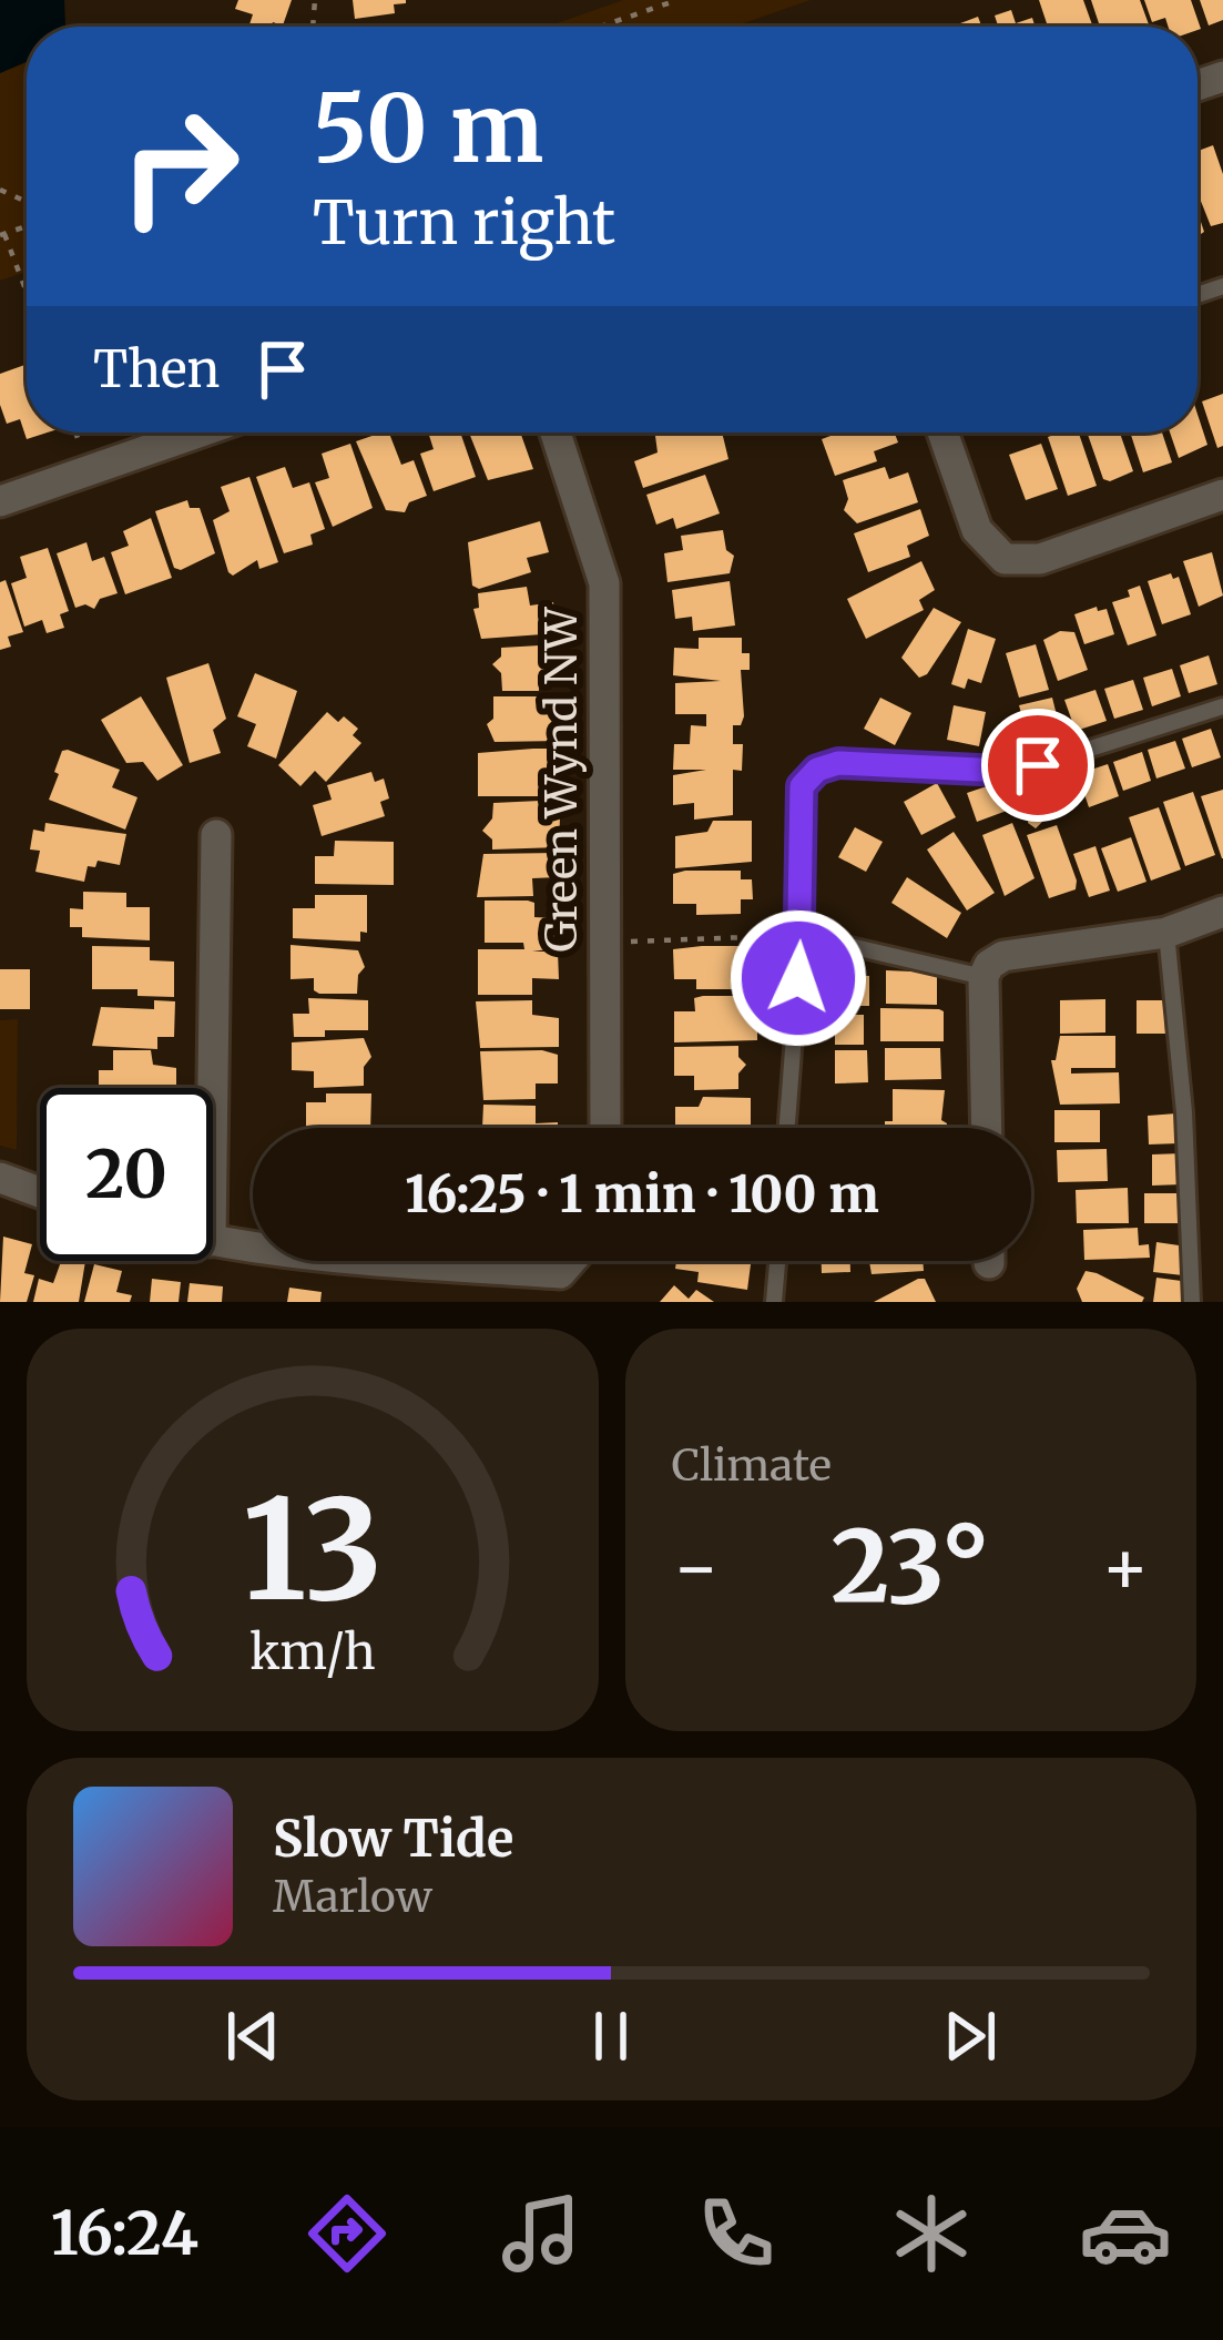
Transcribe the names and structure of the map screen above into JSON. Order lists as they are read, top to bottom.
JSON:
{
  "streets": {
    "street": ["Green Wynd NW"]
  },
  "page": {
    "turn": ["50 m", "Turn right"],
    "then": "Then",
    "limit": "20",
    "trip": "16:25 · 1 min · 100 m",
    "tile": "Climate",
    "heat": ["−", "23°", "+"],
    "song": ["Slow Tide", "Marlow"],
    "tabs": "16:24",
    "gauge": ["13", "km/h"]
  }
}
